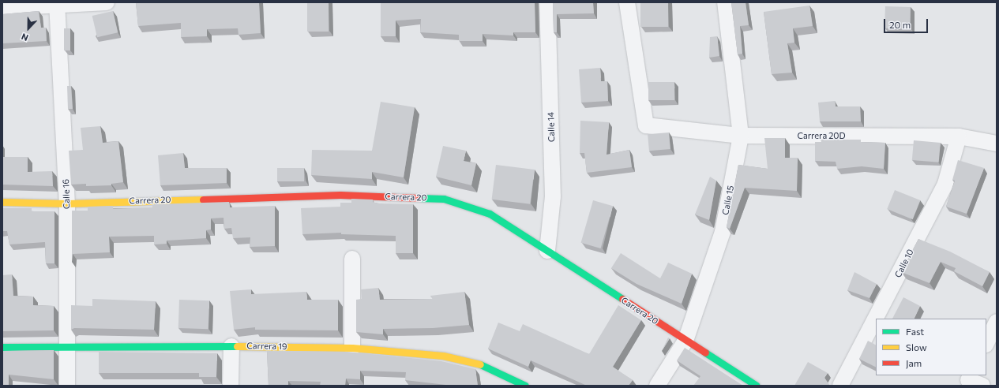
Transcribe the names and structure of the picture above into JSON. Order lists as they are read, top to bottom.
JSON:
{
  "streets": {
    "street": [
      "Calle 14",
      "Carrera 20D",
      "Calle 16",
      "Carrera 20",
      "Calle 15",
      "Calle 10",
      "Carrera 19"
    ]
  },
  "crossings": [
    ["Calle 14", "Carrera 20"],
    ["Carrera 20D", "Calle 15"],
    ["Carrera 20D", "Calle 10"],
    ["Calle 16", "Carrera 20"],
    ["Calle 16", "Carrera 19"],
    ["Carrera 20", "Calle 15"]
  ],
  "legend": ["Fast", "Slow", "Jam"],
  "scale_bar": "20 m",
  "north": "bottom"
}
